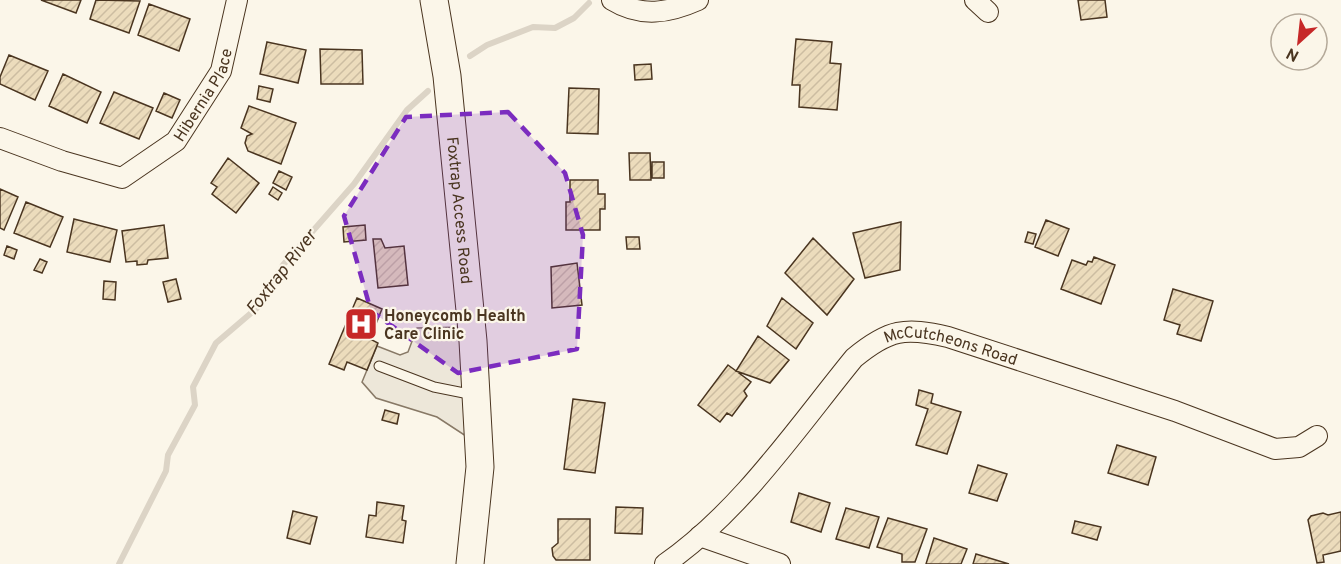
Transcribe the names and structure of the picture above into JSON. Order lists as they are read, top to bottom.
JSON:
{
  "streets": {
    "main road": ["Foxtrap Access Road"],
    "street": ["Hibernia Place", "McCutcheons Road"]
  },
  "water": ["Foxtrap River"],
  "places": {
    "hospital": ["Honeycomb Health Care Clinic"]
  },
  "north": "bottom left"
}
